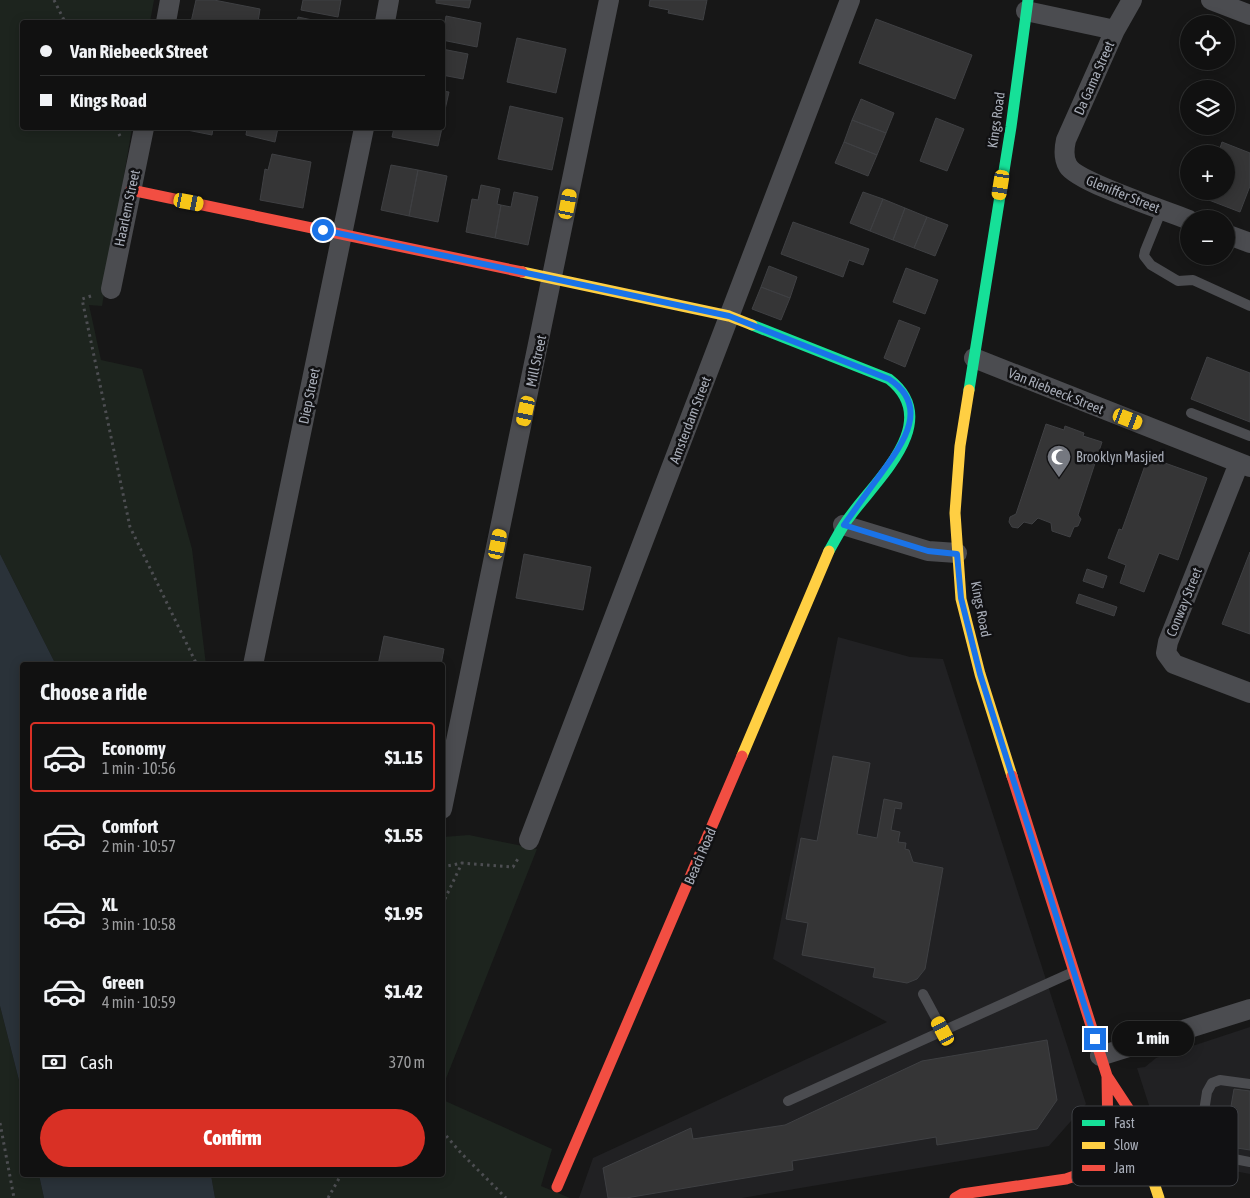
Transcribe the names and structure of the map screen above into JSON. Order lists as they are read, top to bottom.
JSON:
{
  "streets": {
    "street": [
      "Da Gama Street",
      "Kings Road",
      "Gleniffer Street",
      "Haarlem Street",
      "Mill Street",
      "Van Riebeeck Street",
      "Diep Street",
      "Amsterdam Street",
      "Conway Street",
      "Beach Road"
    ]
  },
  "crossings": [
    ["Da Gama Street", "Gleniffer Street"],
    ["Kings Road", "Van Riebeeck Street"],
    ["Van Riebeeck Street", "Conway Street"],
    ["Amsterdam Street", "Beach Road"]
  ],
  "places": {
    "mosque": ["Brooklyn Masjied"]
  },
  "legend": ["Fast", "Slow", "Jam"],
  "page": {
    "map_buttons": ["+", "−"],
    "banner": ["Van Riebeeck Street", "Kings Road"],
    "heading": "Choose a ride",
    "list": [
      {
        "name": "Economy",
        "note": "1 min · 10:56",
        "value": "$1.15"
      },
      {
        "name": "Comfort",
        "note": "2 min · 10:57",
        "value": "$1.55"
      },
      {
        "name": "XL",
        "note": "3 min · 10:58",
        "value": "$1.95"
      },
      {
        "name": "Green",
        "note": "4 min · 10:59",
        "value": "$1.42"
      }
    ],
    "bubble": "1 min",
    "pay": ["Cash", "370 m"],
    "buttons": "Confirm"
  }
}
